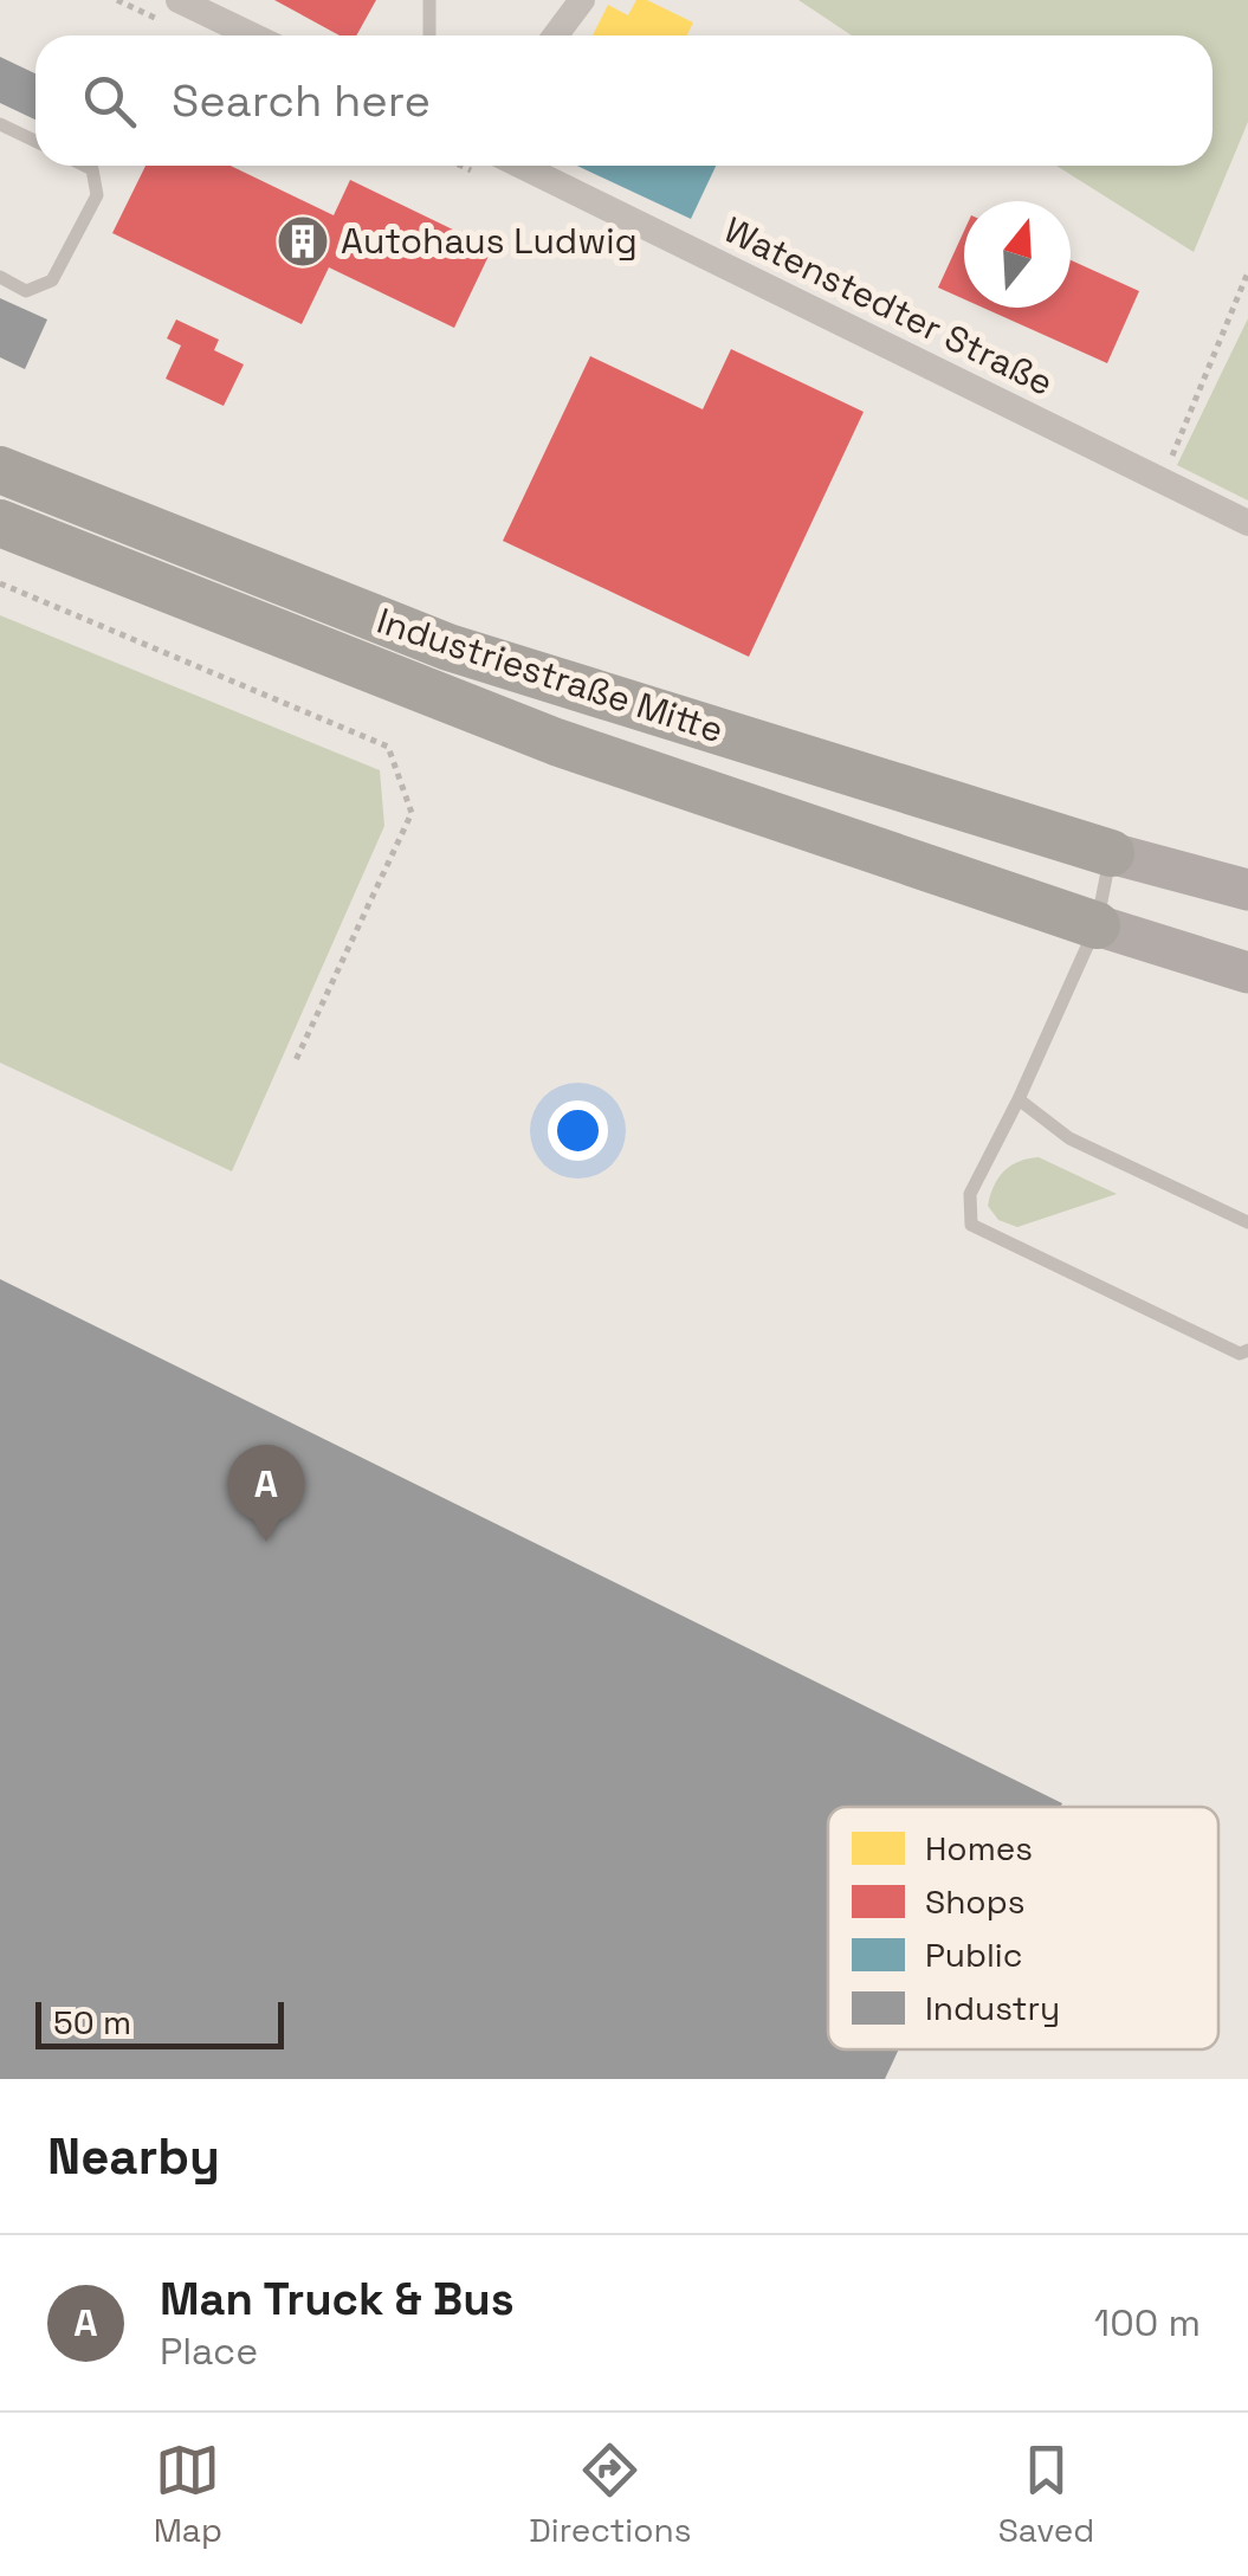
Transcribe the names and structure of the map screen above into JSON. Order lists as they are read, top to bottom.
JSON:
{
  "streets": {
    "highway": ["Industriestraße Mitte"],
    "street": ["Watenstedter Straße"]
  },
  "places": {
    "building": ["Autohaus Ludwig"]
  },
  "legend": [
    "Homes",
    "Shops",
    "Public",
    "Industry"
  ],
  "scale_bar": "50 m",
  "north": "top",
  "page": {
    "search": "Search here",
    "pins": "A",
    "scale": "50 m",
    "heading": "Nearby",
    "list": [
      {
        "mark": "A",
        "name": "Man Truck & Bus",
        "note": "Place",
        "value": "100 m"
      }
    ],
    "nav": ["Map", "Directions", "Saved"]
  }
}
